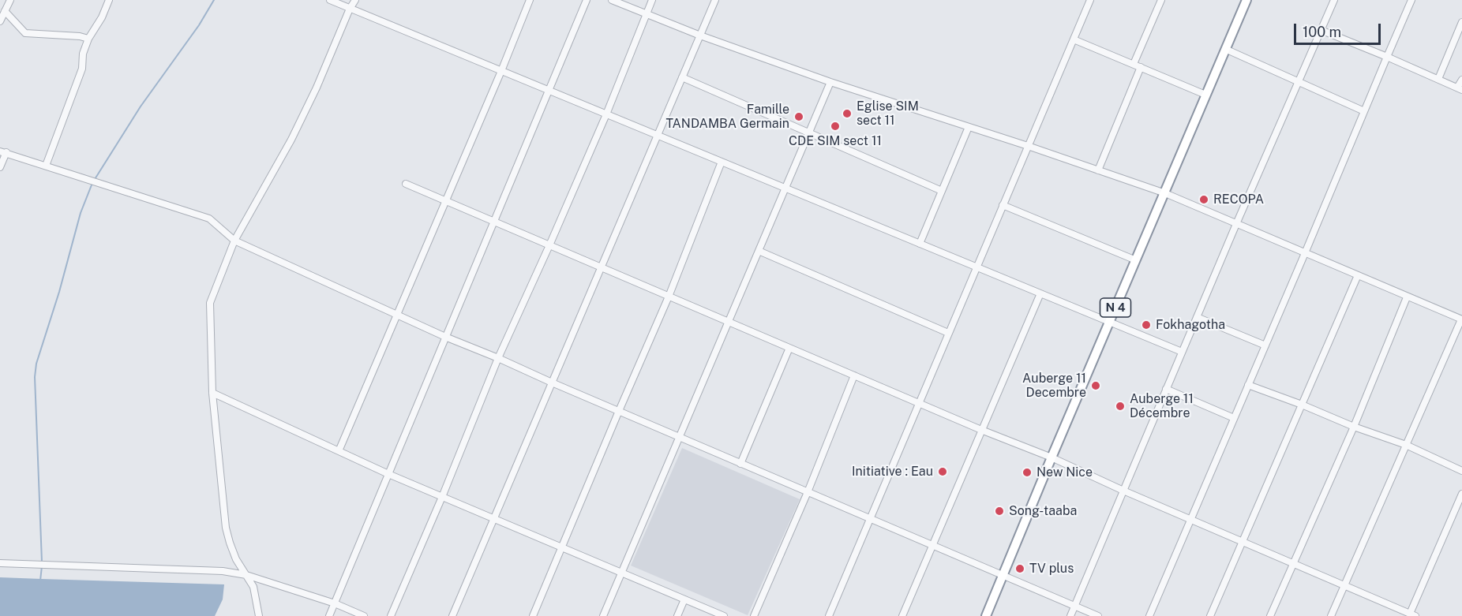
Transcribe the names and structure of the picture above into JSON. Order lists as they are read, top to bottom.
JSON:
{
  "streets": {
    "highway": ["N 4"]
  },
  "places": [
    "Eglise SIM sect 11",
    "Famille TANDAMBA Germain",
    "CDE SIM sect 11",
    "RECOPA",
    "Fokhagotha",
    "Auberge 11 Decembre",
    "Auberge 11 Décembre",
    "Initiative : Eau",
    "New Nice",
    "Song-taaba",
    "TV plus"
  ],
  "scale_bar": "100 m"
}
